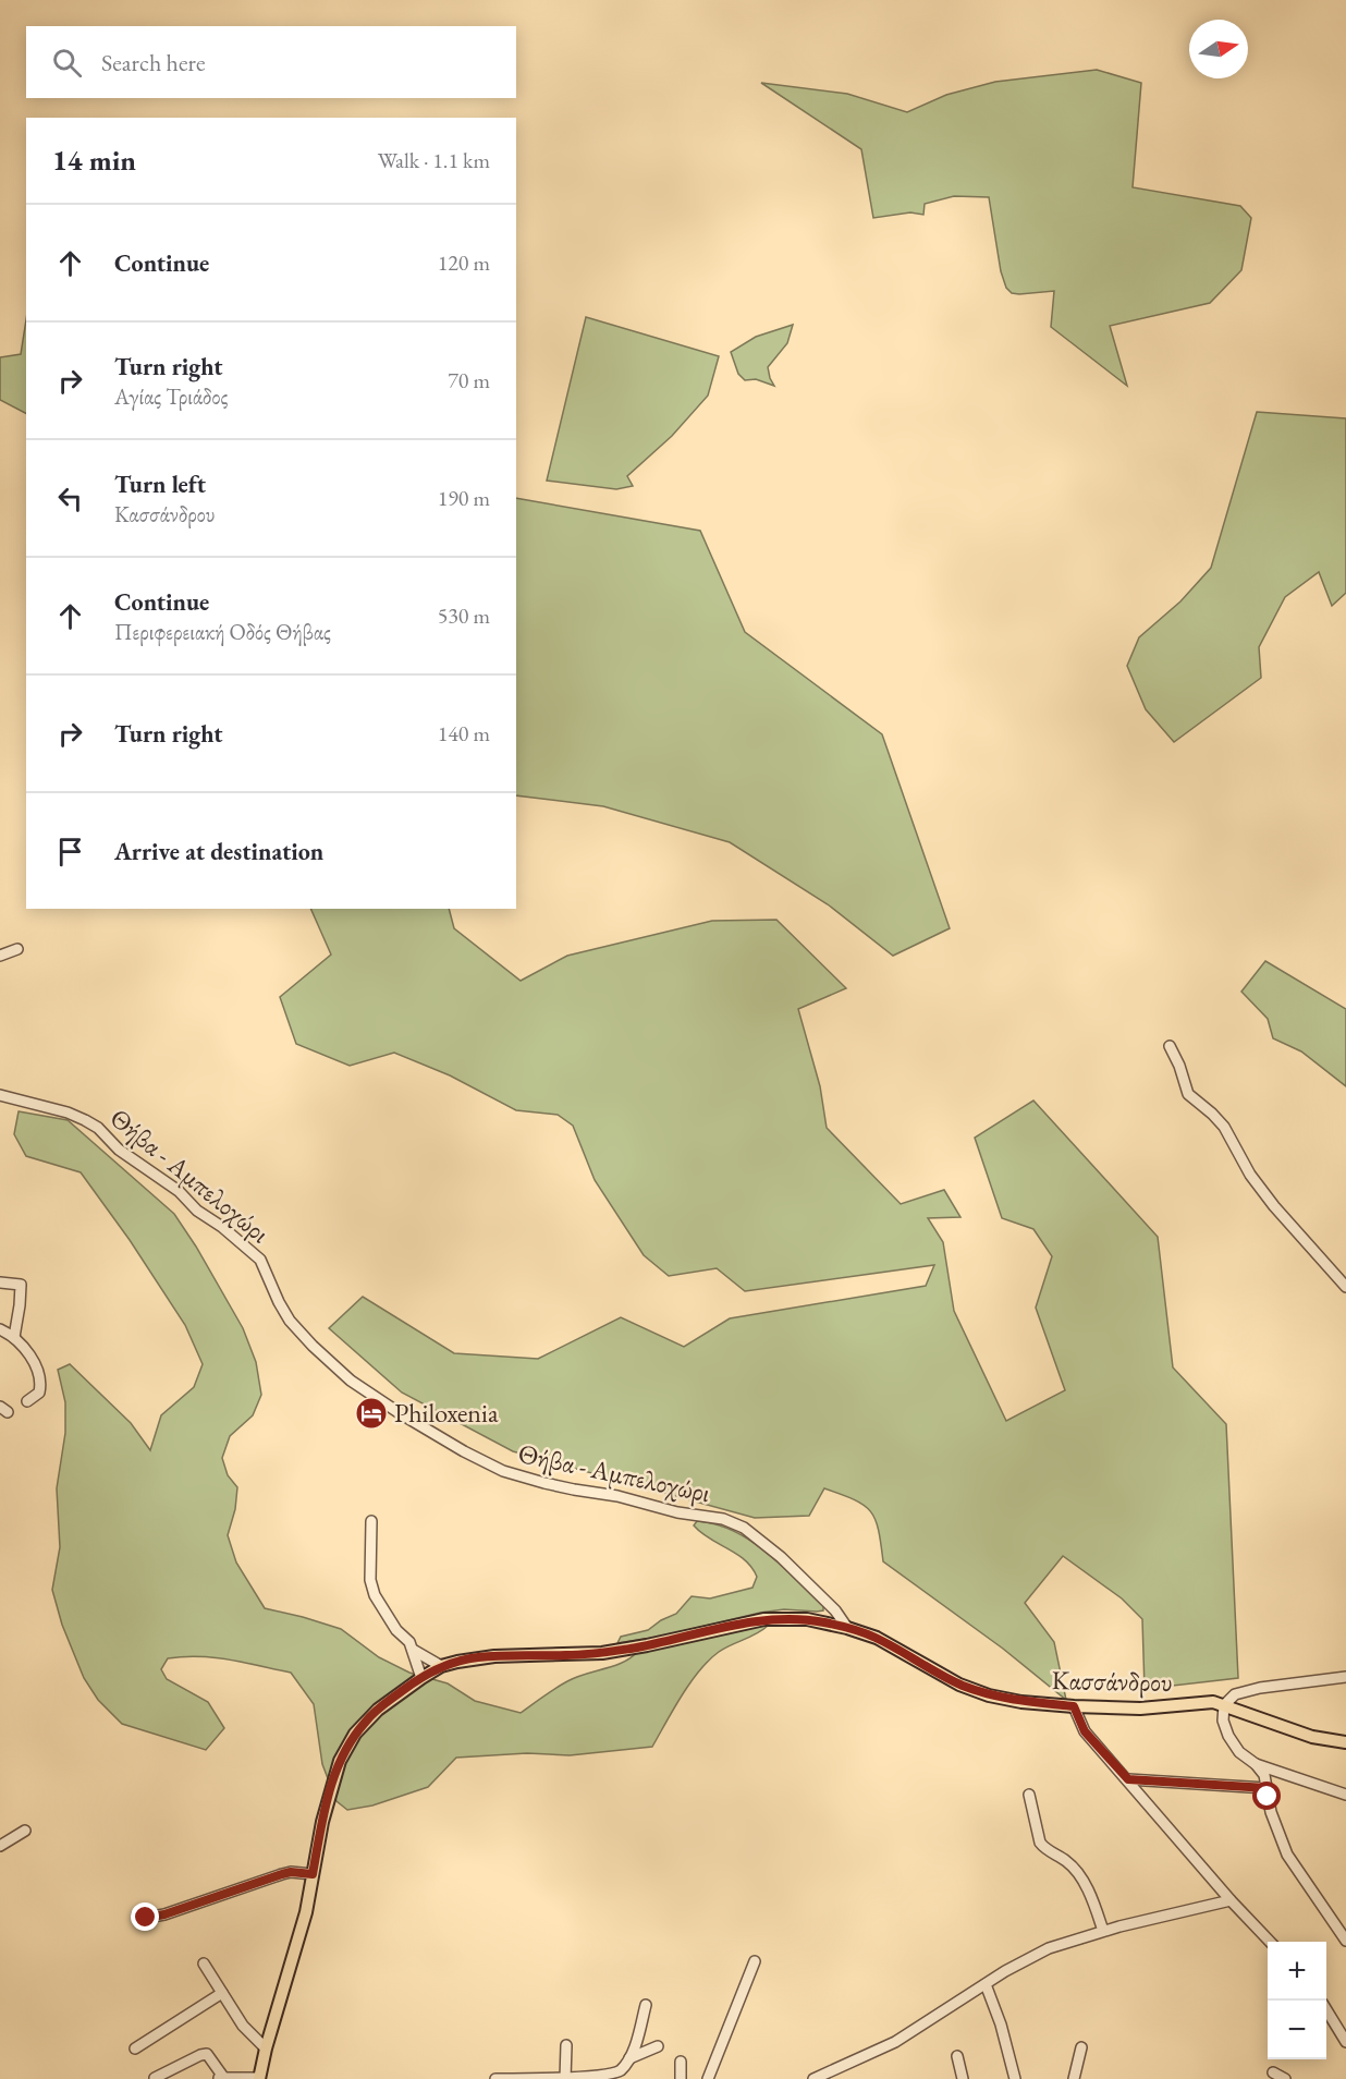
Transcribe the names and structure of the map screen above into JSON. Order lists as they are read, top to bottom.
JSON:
{
  "streets": {
    "main road": ["Κασσάνδρου"],
    "street": ["Θήβα - Αμπελοχώρι"]
  },
  "crossings": [
    ["Θήβα - Αμπελοχώρι", "Κασσάνδρου"]
  ],
  "places": {
    "hotel": ["Philoxenia"]
  },
  "north": "right",
  "page": {
    "search": "Search here",
    "heading": ["14 min", "Walk · 1.1 km"],
    "list": [
      ["Continue", "120 m"],
      ["Turn right", "Αγίας Τριάδος", "70 m"],
      ["Turn left", "Κασσάνδρου", "190 m"],
      ["Continue", "Περιφερειακή Οδός Θήβας", "530 m"],
      ["Turn right", "140 m"],
      "Arrive at destination"
    ],
    "map_buttons": ["+", "−"]
  }
}
